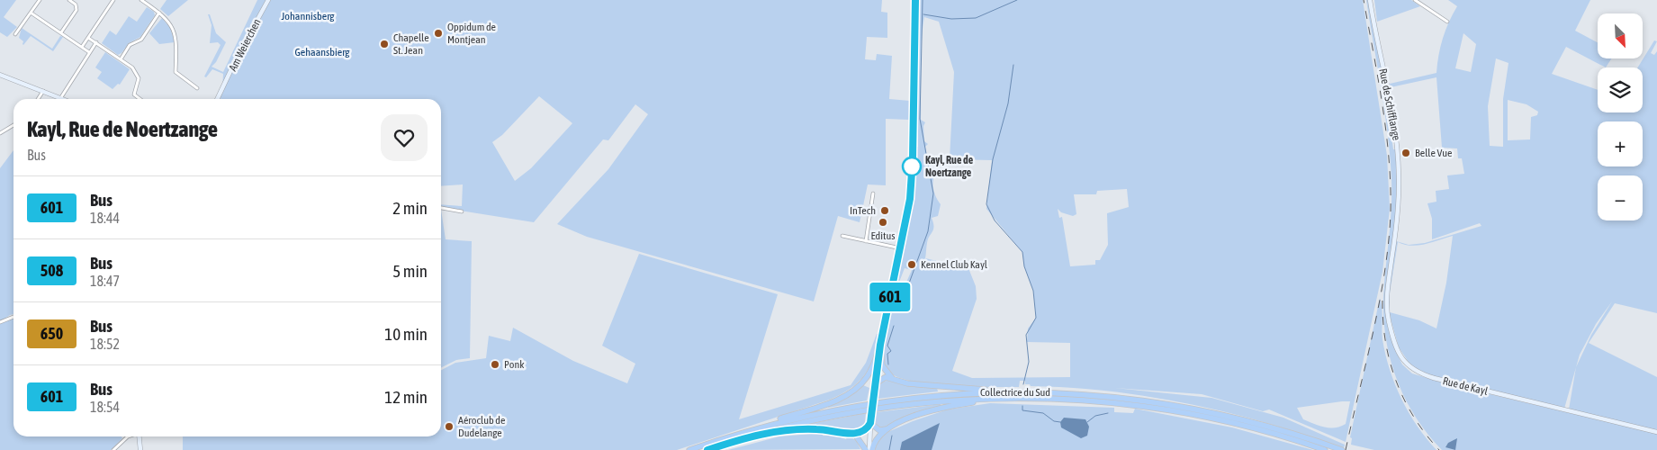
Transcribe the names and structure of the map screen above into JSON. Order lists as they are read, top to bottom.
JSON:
{
  "streets": {
    "highway": ["Collectrice du Sud"],
    "main road": ["Am Weierchen", "Rue de Schifflange", "Rue de Kayl"]
  },
  "crossings": [
    ["Rue de Schifflange", "Rue de Kayl"]
  ],
  "parks": ["Johannisberg", "Gehaansbierg"],
  "places": [
    "Oppidum de Montjean",
    "Chapelle St. Jean",
    "Belle Vue",
    "Kayl, Rue de Noertzange",
    "InTech",
    "Editus",
    "Kennel Club Kayl",
    "Ponk",
    "Aéroclub de Dudelange"
  ],
  "lines": ["bus line 601"],
  "north": "bottom right",
  "page": {
    "on_map": "601",
    "map_buttons": ["+", "−"],
    "heading": ["Kayl, Rue de Noertzange", "Bus"],
    "list": [
      {
        "mark": "601",
        "name": "Bus",
        "note": "18:44",
        "value": "2 min"
      },
      {
        "mark": "508",
        "name": "Bus",
        "note": "18:47",
        "value": "5 min"
      },
      {
        "mark": "650",
        "name": "Bus",
        "note": "18:52",
        "value": "10 min"
      },
      {
        "mark": "601",
        "name": "Bus",
        "note": "18:54",
        "value": "12 min"
      }
    ]
  }
}
